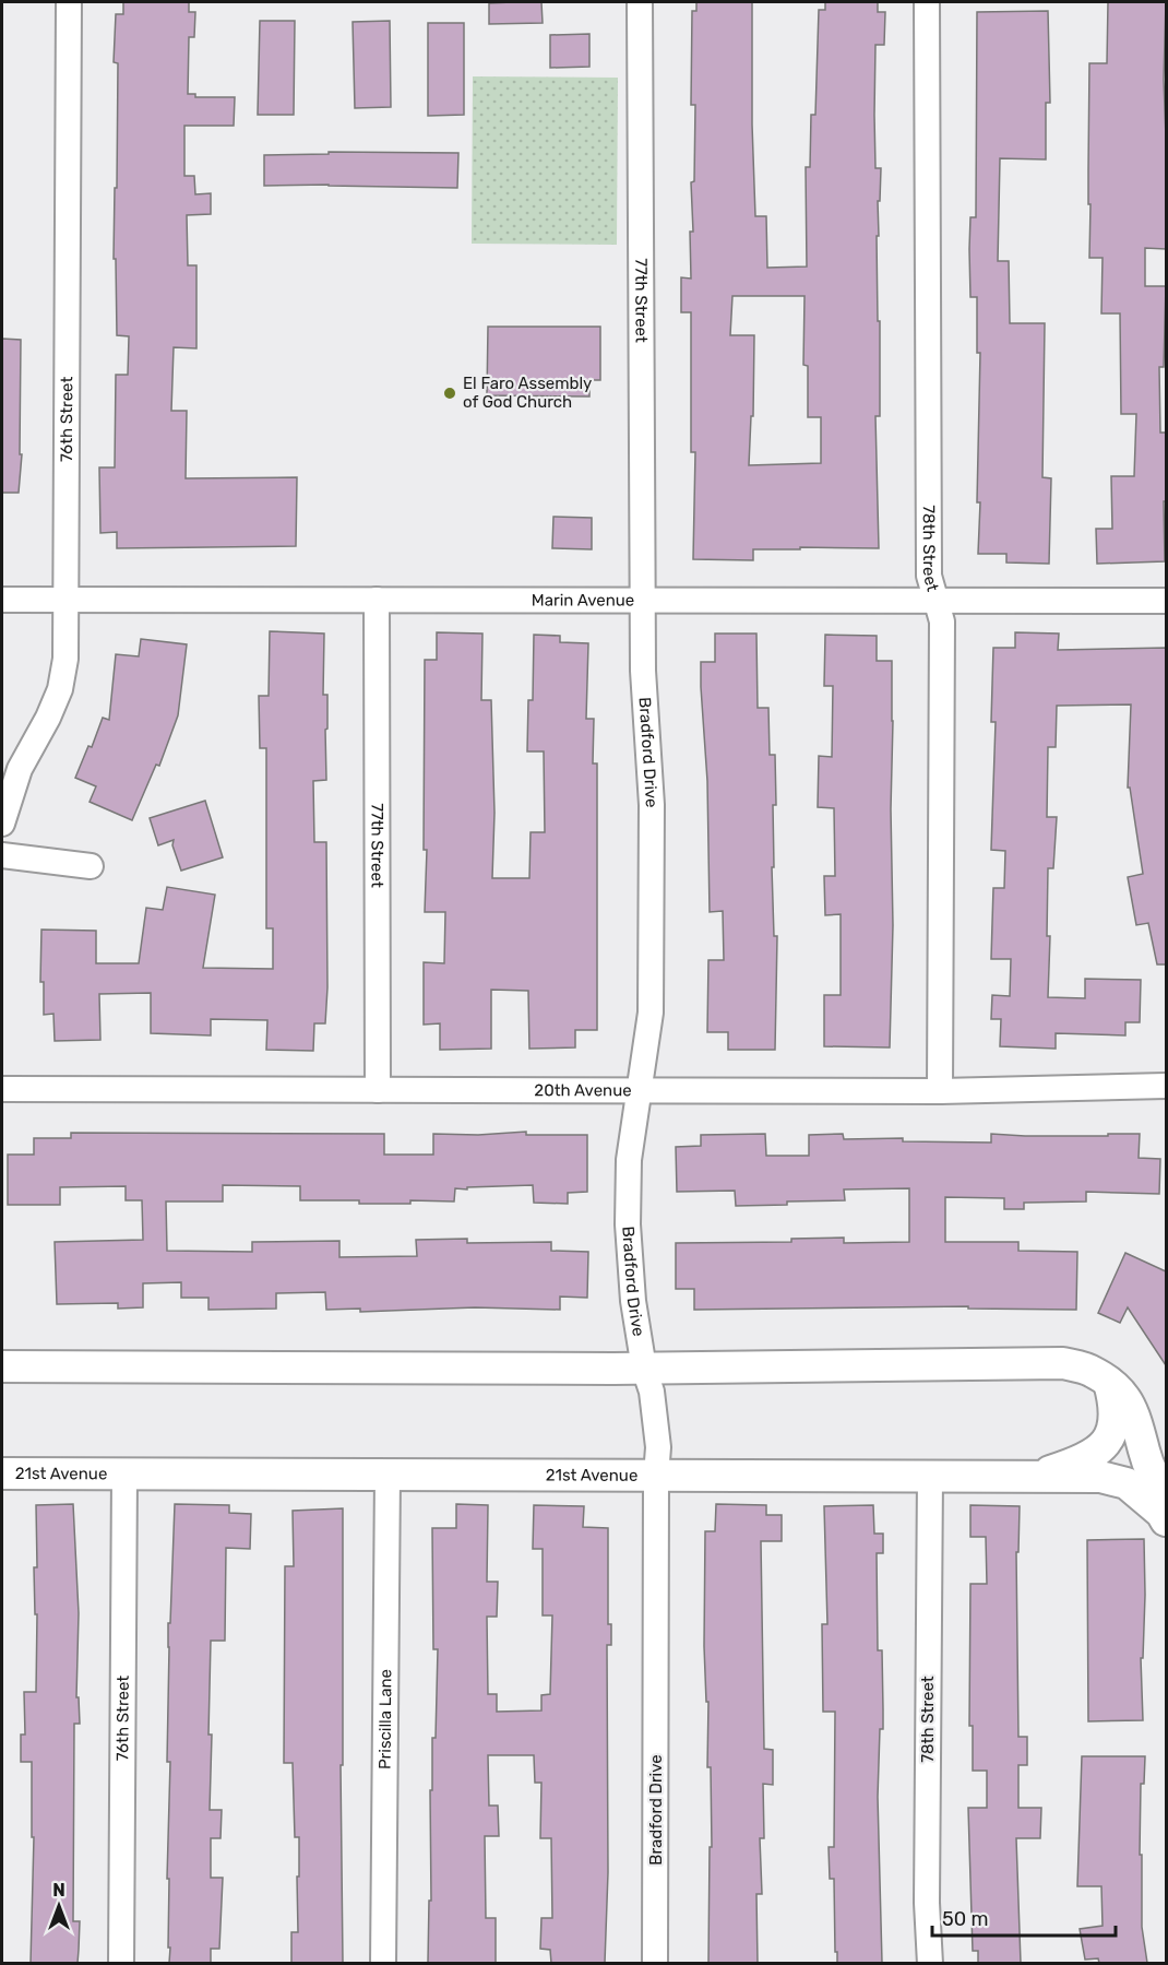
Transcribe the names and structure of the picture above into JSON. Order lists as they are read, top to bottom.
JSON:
{
  "streets": {
    "street": [
      "77th Street",
      "76th Street",
      "78th Street",
      "Marin Avenue",
      "Bradford Drive",
      "20th Avenue",
      "21st Avenue",
      "Priscilla Lane"
    ]
  },
  "crossings": [
    ["77th Street", "Marin Avenue"],
    ["77th Street", "Bradford Drive"],
    ["77th Street", "20th Avenue"],
    ["76th Street", "Marin Avenue"],
    ["76th Street", "21st Avenue"],
    ["78th Street", "Marin Avenue"],
    ["78th Street", "20th Avenue"],
    ["78th Street", "21st Avenue"],
    ["Marin Avenue", "Bradford Drive"],
    ["Bradford Drive", "20th Avenue"],
    ["Bradford Drive", "21st Avenue"],
    ["21st Avenue", "Priscilla Lane"]
  ],
  "places": ["El Faro Assembly of God Church"],
  "scale_bar": "50 m",
  "north": "top"
}
